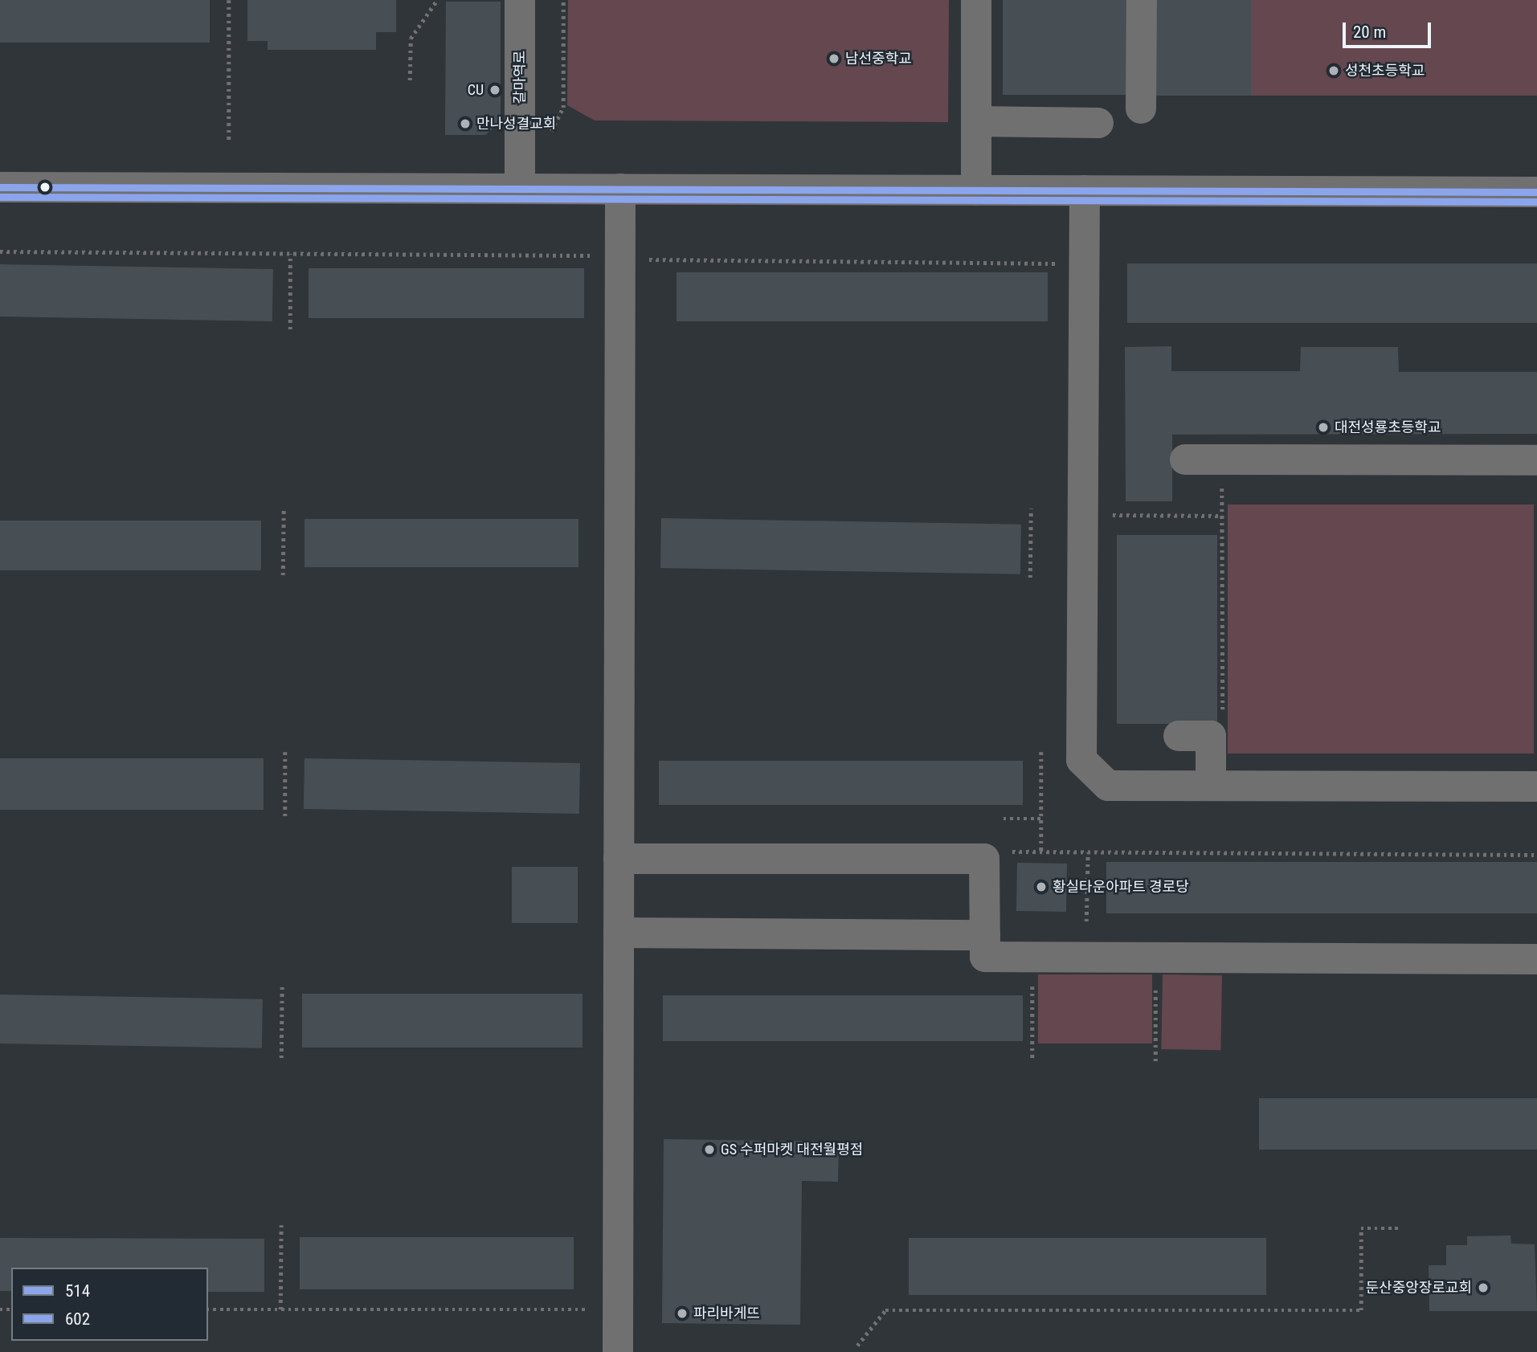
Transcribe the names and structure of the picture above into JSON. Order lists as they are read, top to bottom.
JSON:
{
  "streets": {
    "street": ["갈마역로"]
  },
  "places": [
    "남선중학교",
    "성천초등학교",
    "CU",
    "만나성결교회",
    "대전성룡초등학교",
    "황실타운아파트 경로당",
    "GS 수퍼마켓 대전월평점",
    "둔산중앙장로교회",
    "파리바게뜨"
  ],
  "lines": ["transit line 514", "transit line 602"],
  "legend": ["514", "602"],
  "scale_bar": "20 m"
}
